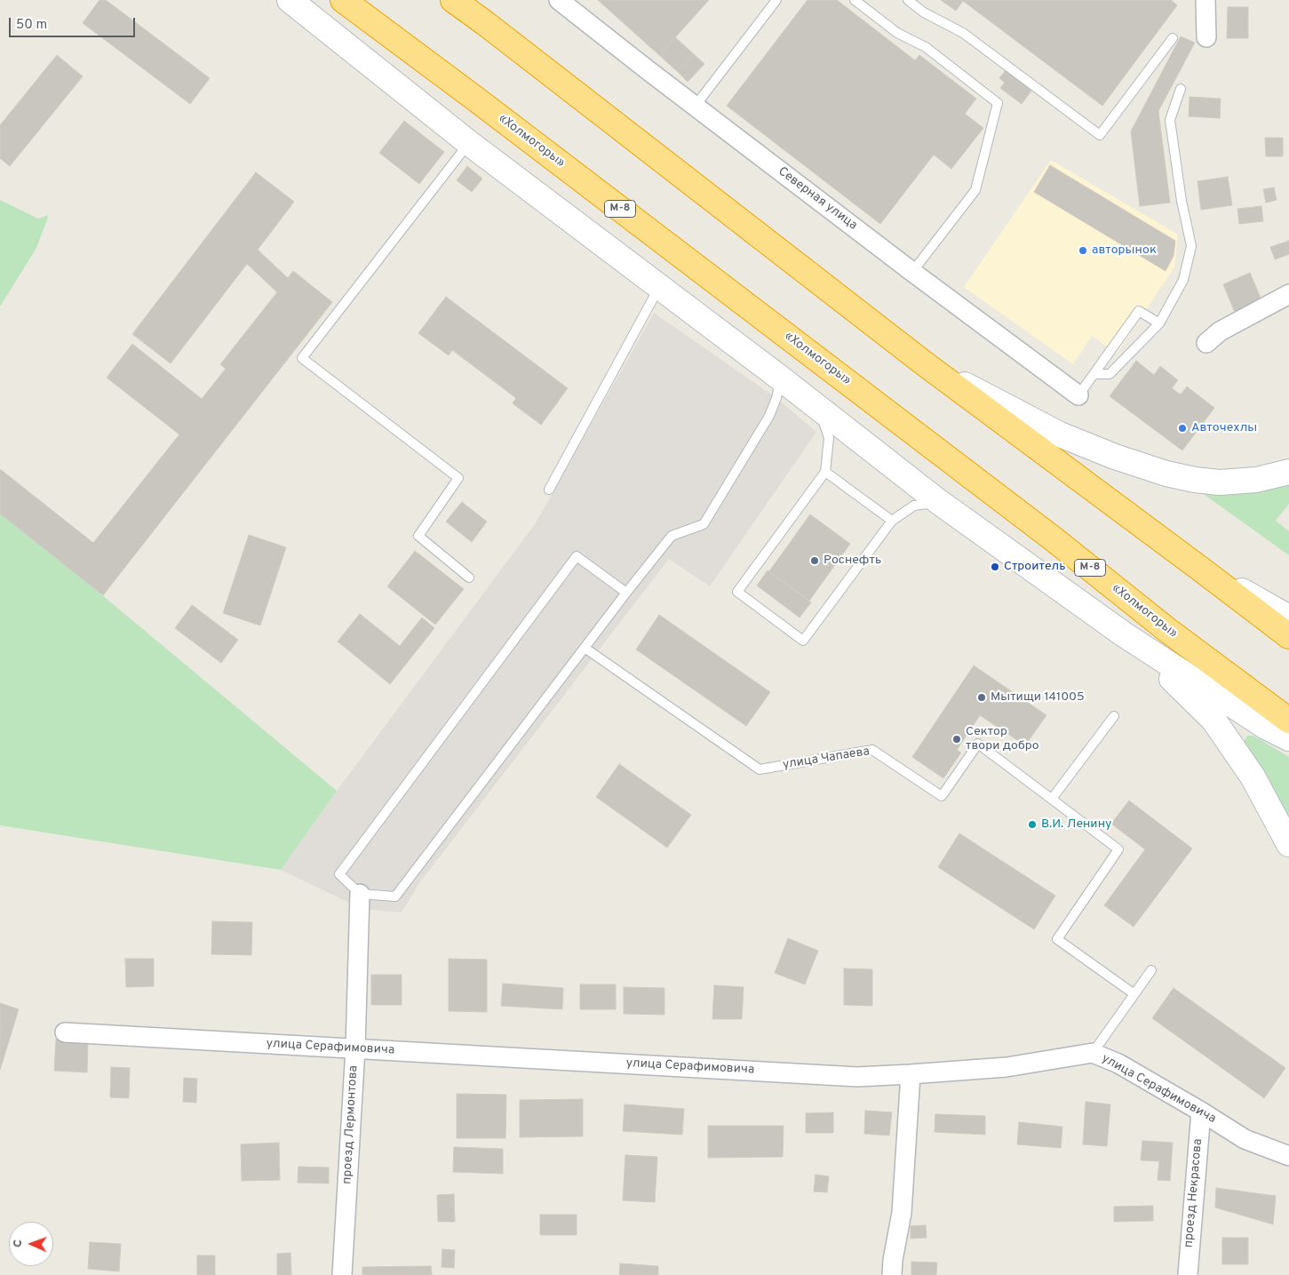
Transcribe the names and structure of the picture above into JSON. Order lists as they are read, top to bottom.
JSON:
{
  "streets": {
    "highway": ["«Холмогоры»", "М-8"],
    "street": [
      "Северная улица",
      "улица Серафимовича",
      "проезд Лермонтова",
      "проезд Некрасова"
    ],
    "lane": ["улица Чапаева"]
  },
  "crossings": [
    ["улица Серафимовича", "проезд Лермонтова"],
    ["улица Серафимовича", "проезд Некрасова"]
  ],
  "places": [
    "авторынок",
    "Авточехлы",
    "Роснефть",
    "Строитель",
    "Мытищи 141005",
    "Сектор твори добро",
    "В.И. Ленину"
  ],
  "scale_bar": "50 m",
  "north": "left"
}
